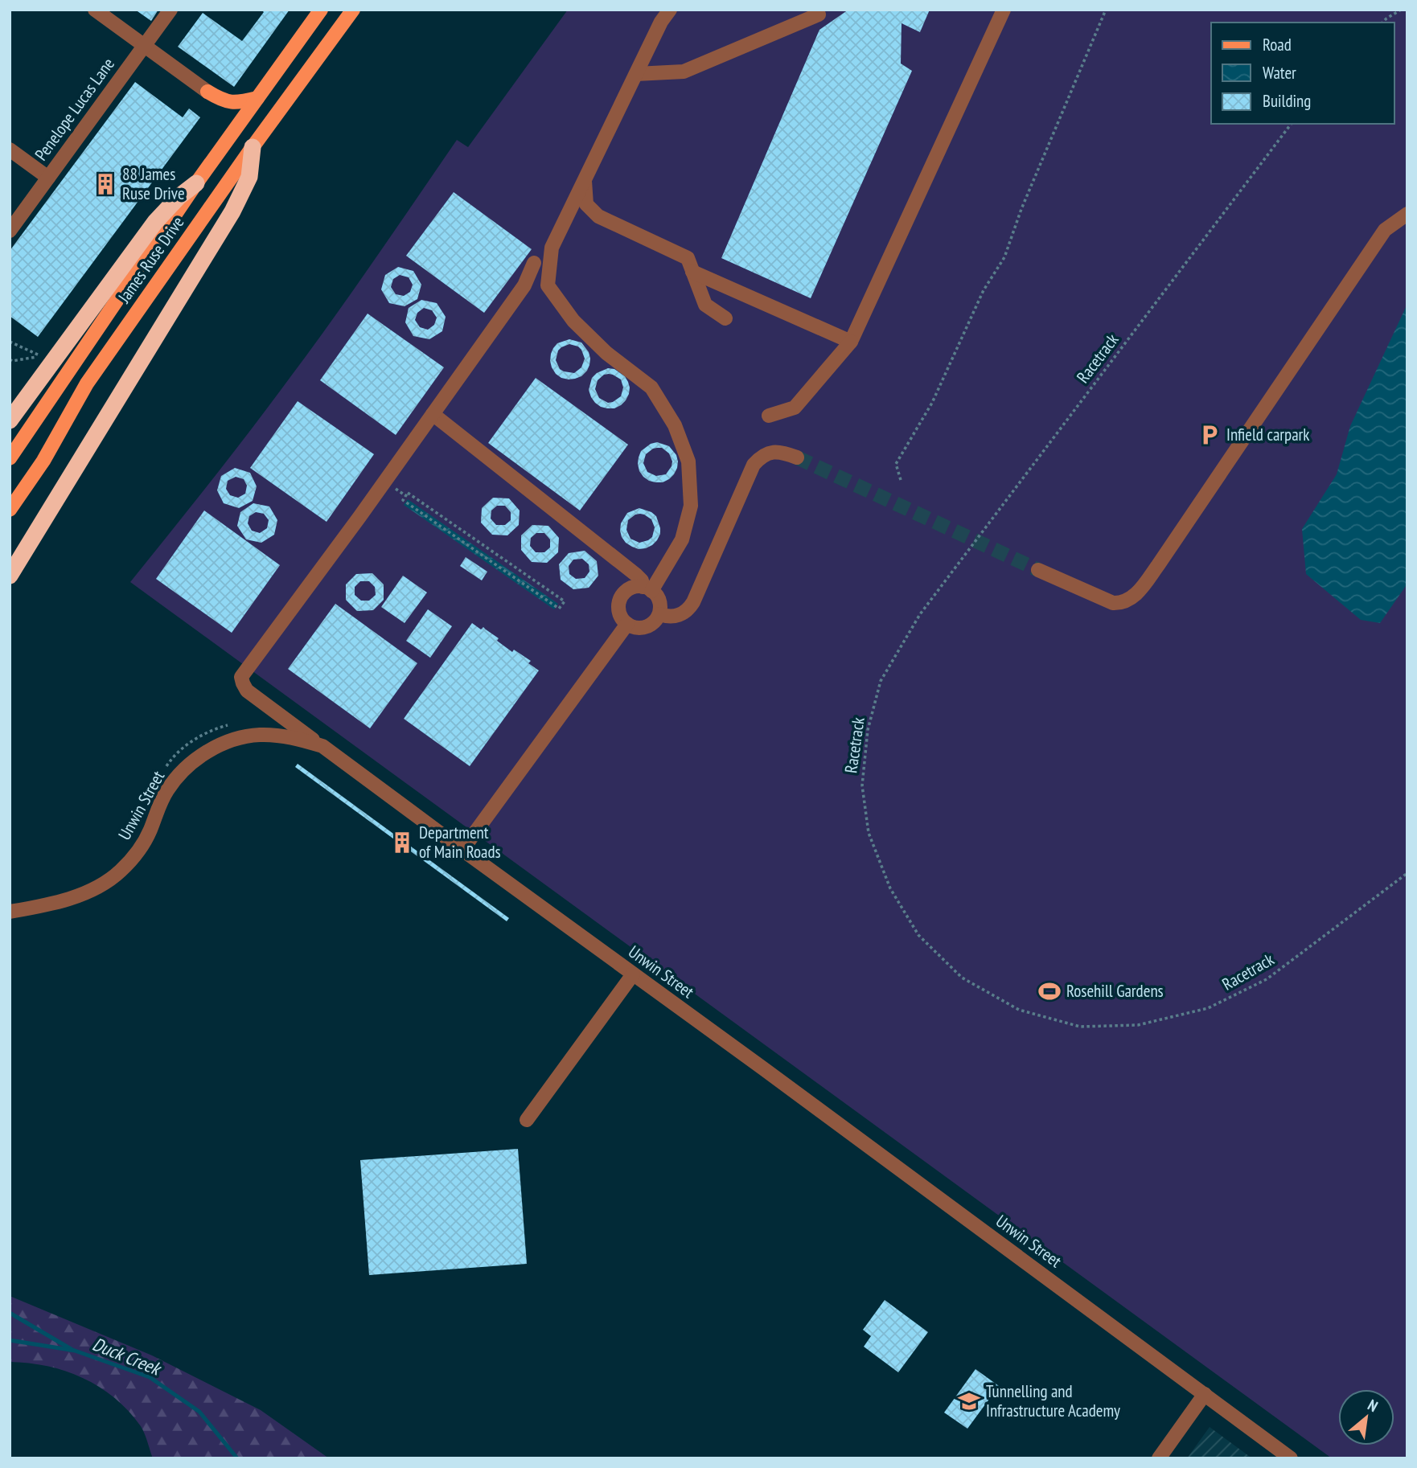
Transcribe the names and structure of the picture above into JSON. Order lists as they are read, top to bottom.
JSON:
{
  "streets": {
    "main road": ["James Ruse Drive"],
    "street": ["Penelope Lucas Lane", "Unwin Street"],
    "path": ["Racetrack"]
  },
  "water": ["Duck Creek"],
  "places": {
    "building": ["88 James Ruse Drive", "Department of Main Roads"],
    "parking": ["Infield carpark"],
    "sports": ["Rosehill Gardens"],
    "school or university": ["Tunnelling and Infrastructure Academy"]
  },
  "legend": ["Road", "Water", "Building"],
  "north": "top right"
}
